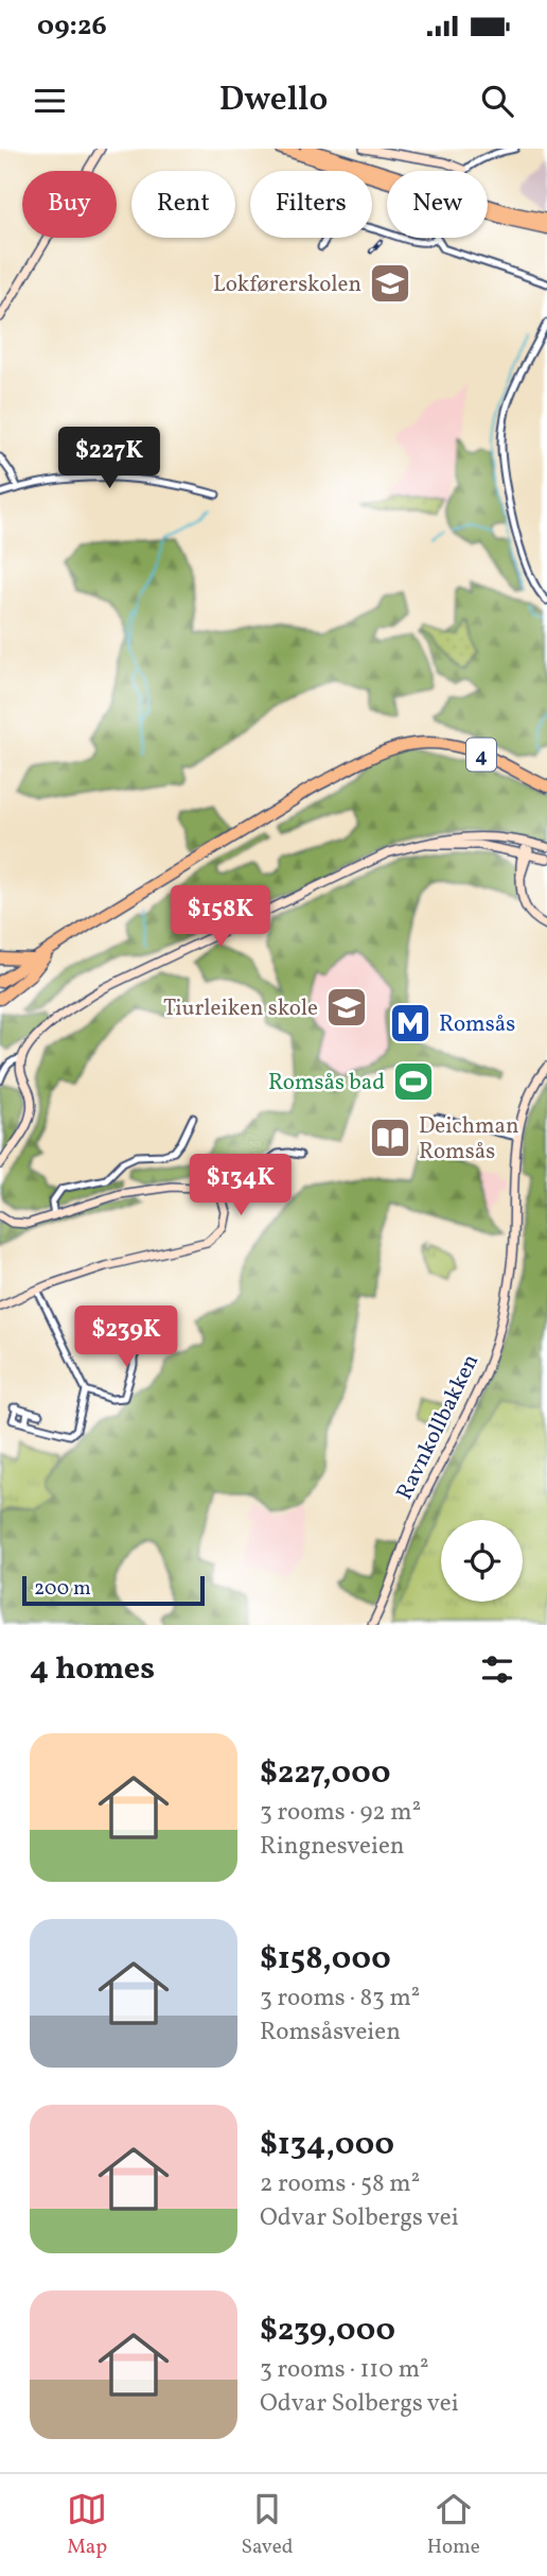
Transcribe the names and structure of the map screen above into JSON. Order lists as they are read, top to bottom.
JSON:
{
  "streets": {
    "highway": ["4"],
    "street": ["Ravnkollbakken"]
  },
  "places": {
    "school or university": ["Lokførerskolen", "Tiurleiken skole"],
    "metro station": ["Romsås"],
    "sports": ["Romsås bad"],
    "library": ["Deichman Romsås"]
  },
  "scale_bar": "200 m",
  "page": {
    "status": "09:26",
    "header": "Dwello",
    "chip": [
      "Buy",
      "Rent",
      "Filters",
      "New"
    ],
    "price": [
      "$227K",
      "$158K",
      "$134K",
      "$239K"
    ],
    "scale": "200 m",
    "heading": "4 homes",
    "list": [
      {
        "name": "$227,000",
        "note": "3 rooms · 92 m² · Ringnesveien"
      },
      {
        "name": "$158,000",
        "note": "3 rooms · 83 m² · Romsåsveien"
      },
      {
        "name": "$134,000",
        "note": "2 rooms · 58 m² · Odvar Solbergs vei"
      },
      {
        "name": "$239,000",
        "note": "3 rooms · 110 m² · Odvar Solbergs vei"
      }
    ],
    "tabs": ["Map", "Saved", "Home"]
  }
}
